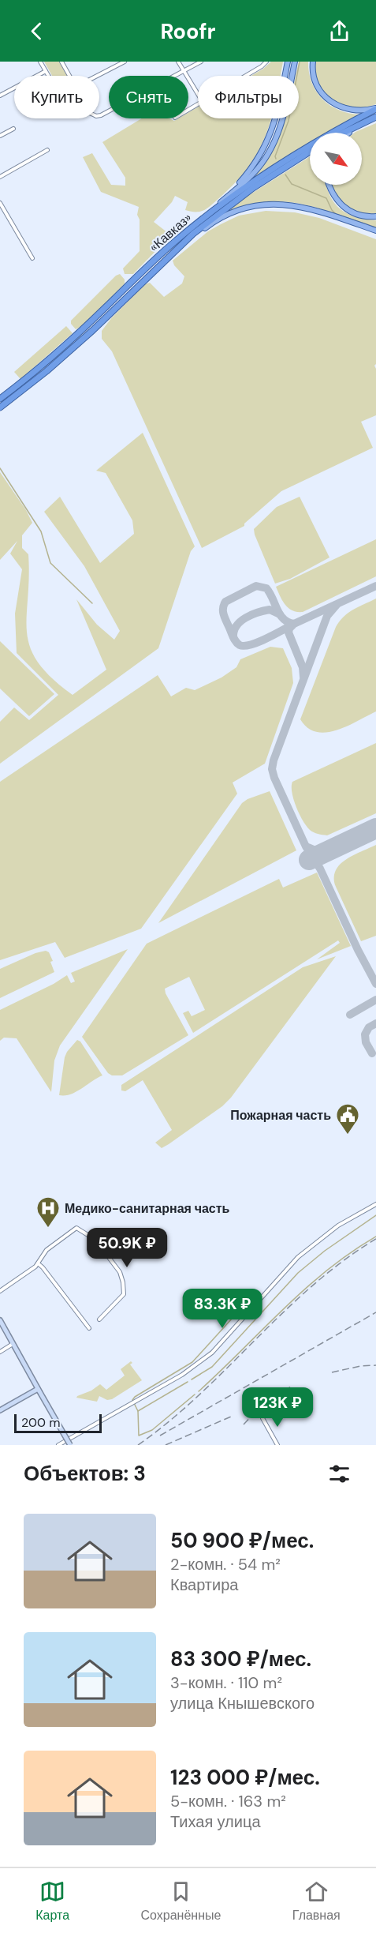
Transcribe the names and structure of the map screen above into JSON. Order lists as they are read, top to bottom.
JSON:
{
  "streets": {
    "highway": ["«Кавказ»"]
  },
  "places": {
    "public building": ["Пожарная часть"],
    "hospital": ["Медико-санитарная часть"]
  },
  "scale_bar": "200 m",
  "north": "bottom right",
  "page": {
    "header": "Roofr",
    "chip": ["Купить", "Снять", "Фильтры"],
    "price": ["50.9K ₽", "83.3K ₽", "123K ₽"],
    "scale": "200 m",
    "heading": "Объектов: 3",
    "list": [
      {
        "name": "50 900 ₽/мес.",
        "note": "2-комн. · 54 m² · Квартира"
      },
      {
        "name": "83 300 ₽/мес.",
        "note": "3-комн. · 110 m² · улица Кнышевского"
      },
      {
        "name": "123 000 ₽/мес.",
        "note": "5-комн. · 163 m² · Тихая улица"
      }
    ],
    "tabs": ["Карта", "Сохранённые", "Главная"]
  }
}
